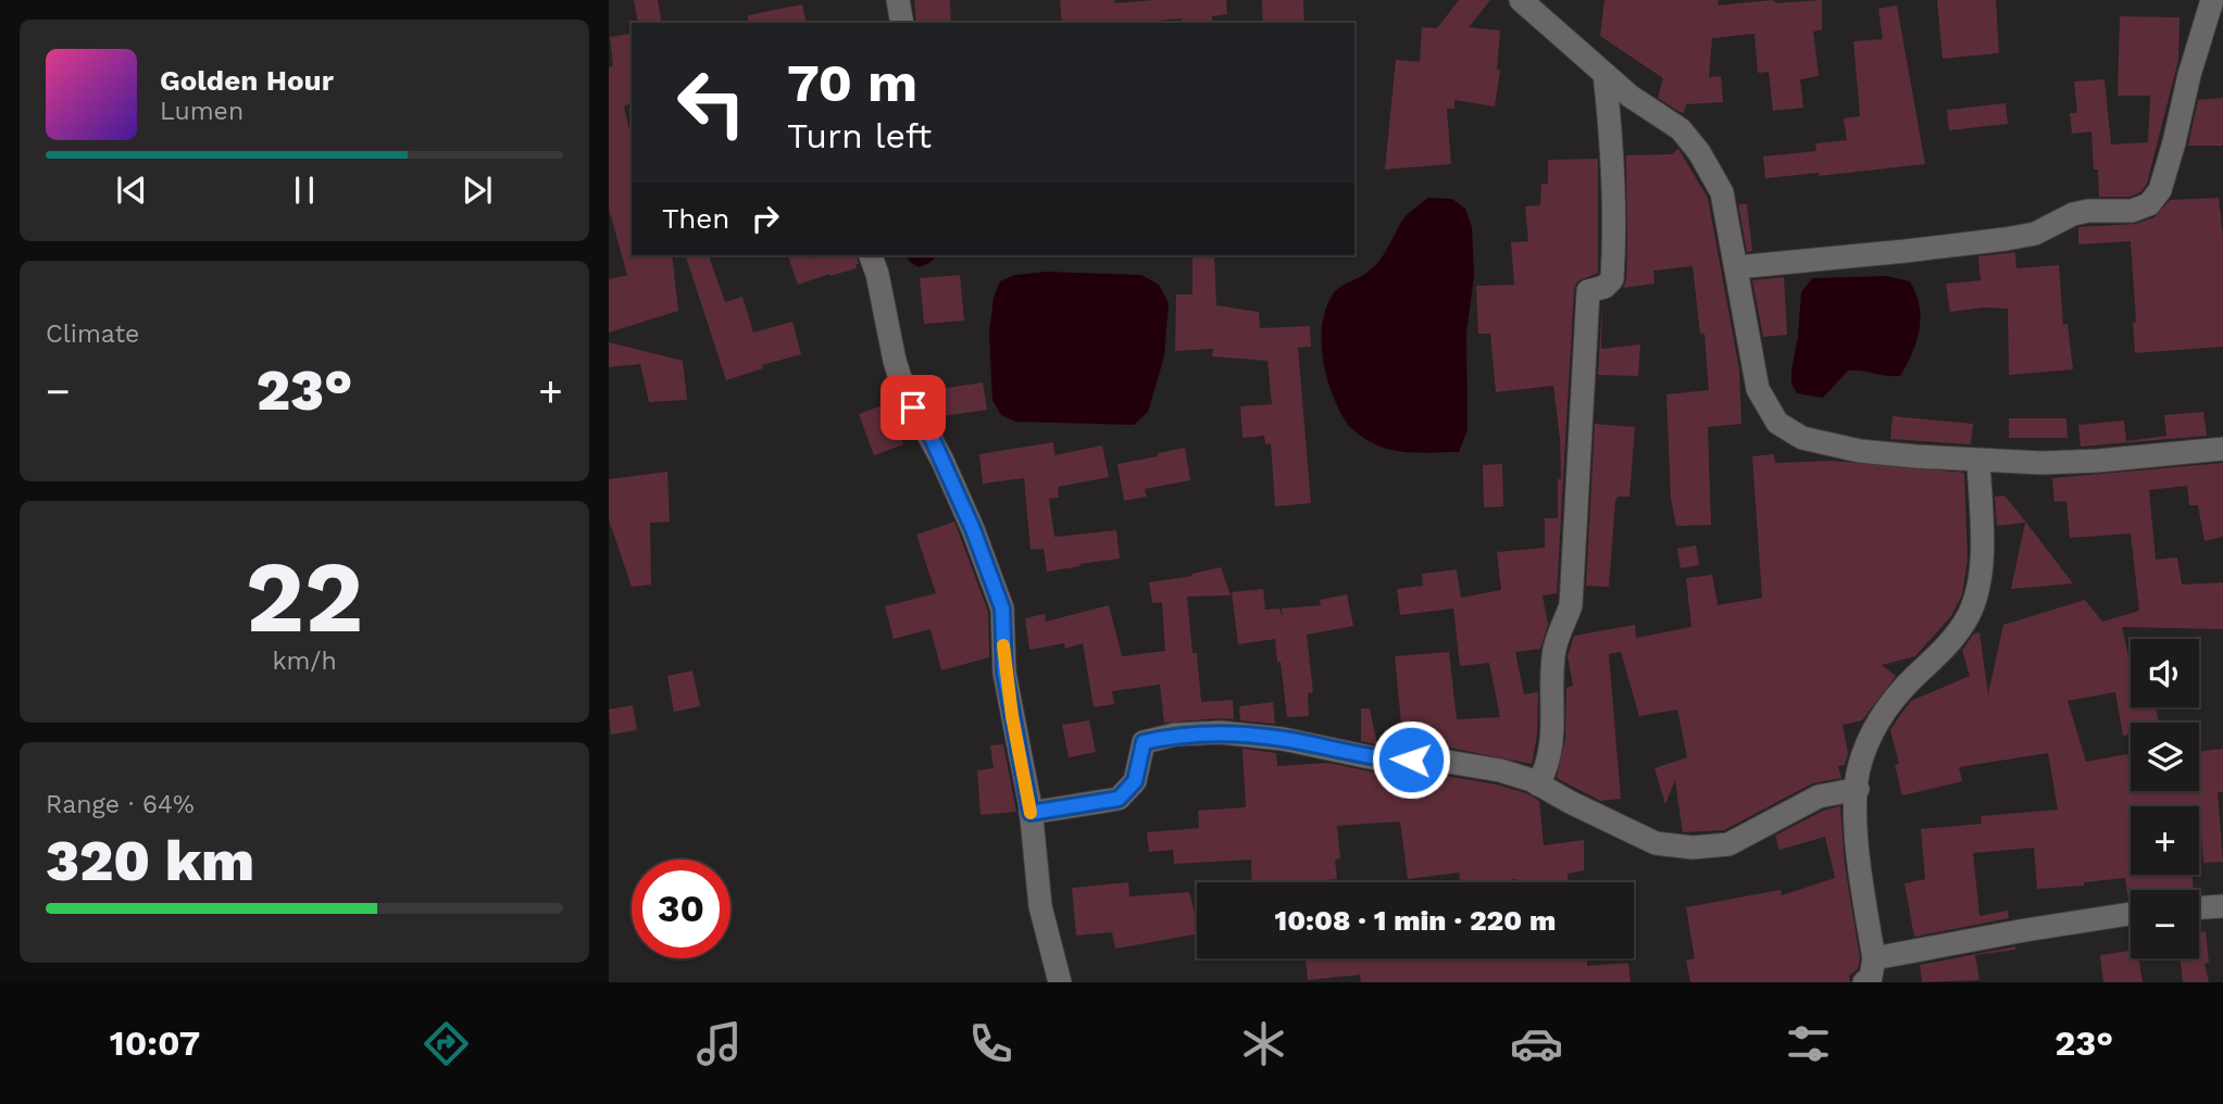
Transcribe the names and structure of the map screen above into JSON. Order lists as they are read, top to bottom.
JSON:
{
  "page": {
    "turn": ["70 m", "Turn left"],
    "song": ["Golden Hour", "Lumen"],
    "then": "Then",
    "tile": [
      "Climate",
      ["22", "km/h"],
      ["Range · 64%", "320 km"]
    ],
    "heat": ["−", "23°", "+"],
    "map_buttons": ["+", "−"],
    "limit": "30",
    "trip": "10:08 · 1 min · 220 m",
    "tabs": ["10:07", "23°"]
  }
}
